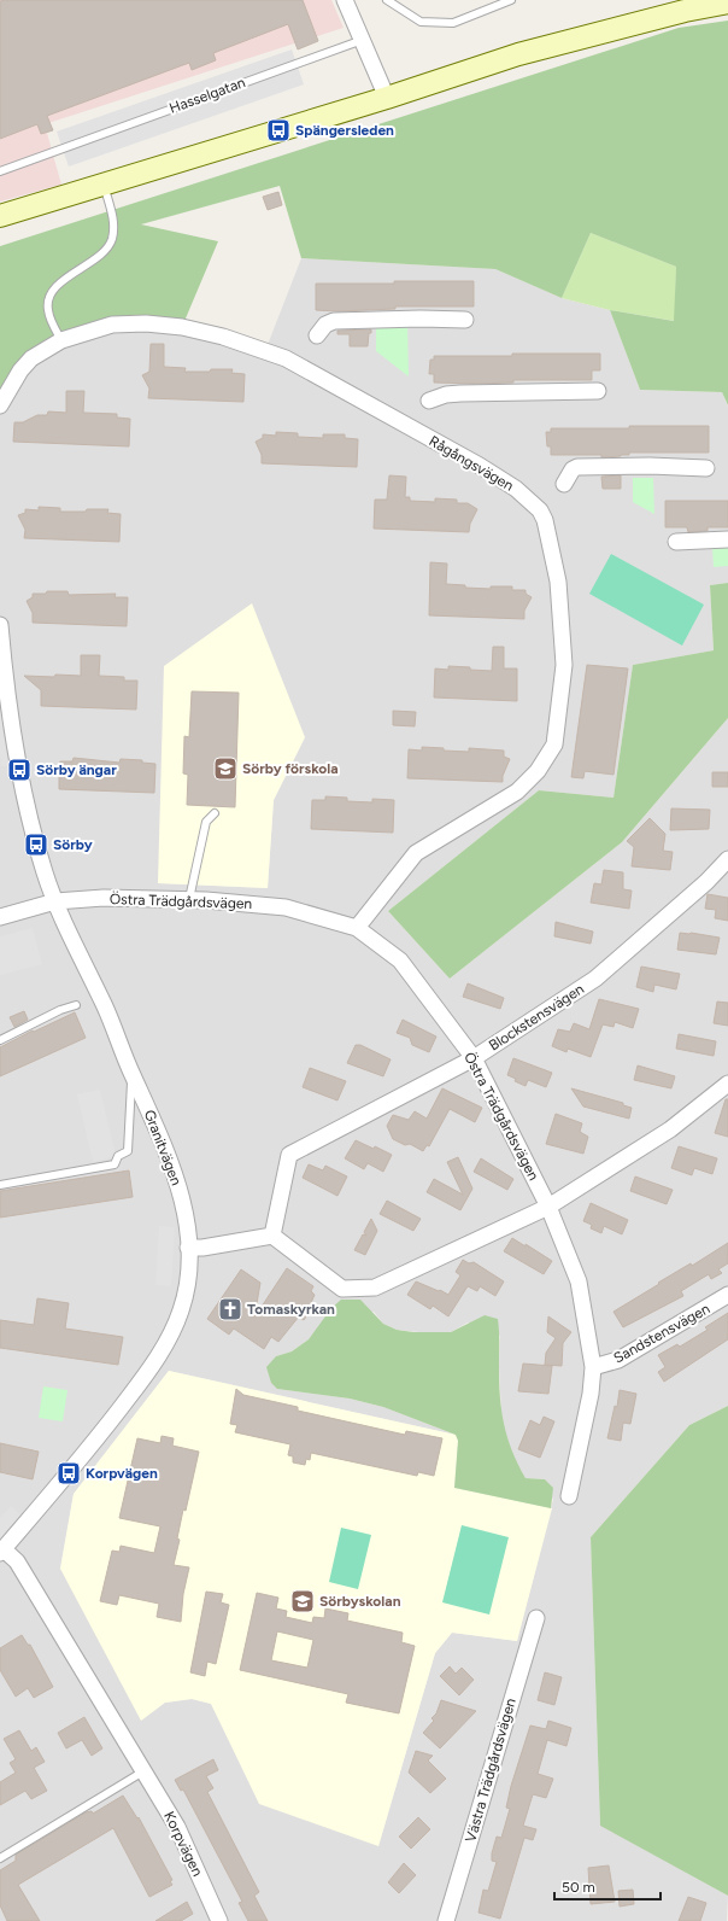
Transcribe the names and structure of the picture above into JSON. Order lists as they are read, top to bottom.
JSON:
{
  "streets": {
    "street": [
      "Rågångsvägen",
      "Östra Trädgårdsvägen",
      "Blockstensvägen",
      "Granitvägen",
      "Sandstensvägen",
      "Västra Trädgårdsvägen",
      "Korpvägen"
    ],
    "lane": ["Hasselgatan"]
  },
  "crossings": [
    ["Rågångsvägen", "Östra Trädgårdsvägen"],
    ["Östra Trädgårdsvägen", "Blockstensvägen"],
    ["Östra Trädgårdsvägen", "Granitvägen"],
    ["Östra Trädgårdsvägen", "Sandstensvägen"],
    ["Granitvägen", "Korpvägen"]
  ],
  "places": {
    "bus stop": [
      "Spängersleden",
      "Sörby ängar",
      "Sörby",
      "Korpvägen"
    ],
    "school or university": ["Sörby förskola", "Sörbyskolan"],
    "church": ["Tomaskyrkan"]
  },
  "scale_bar": "50 m"
}
